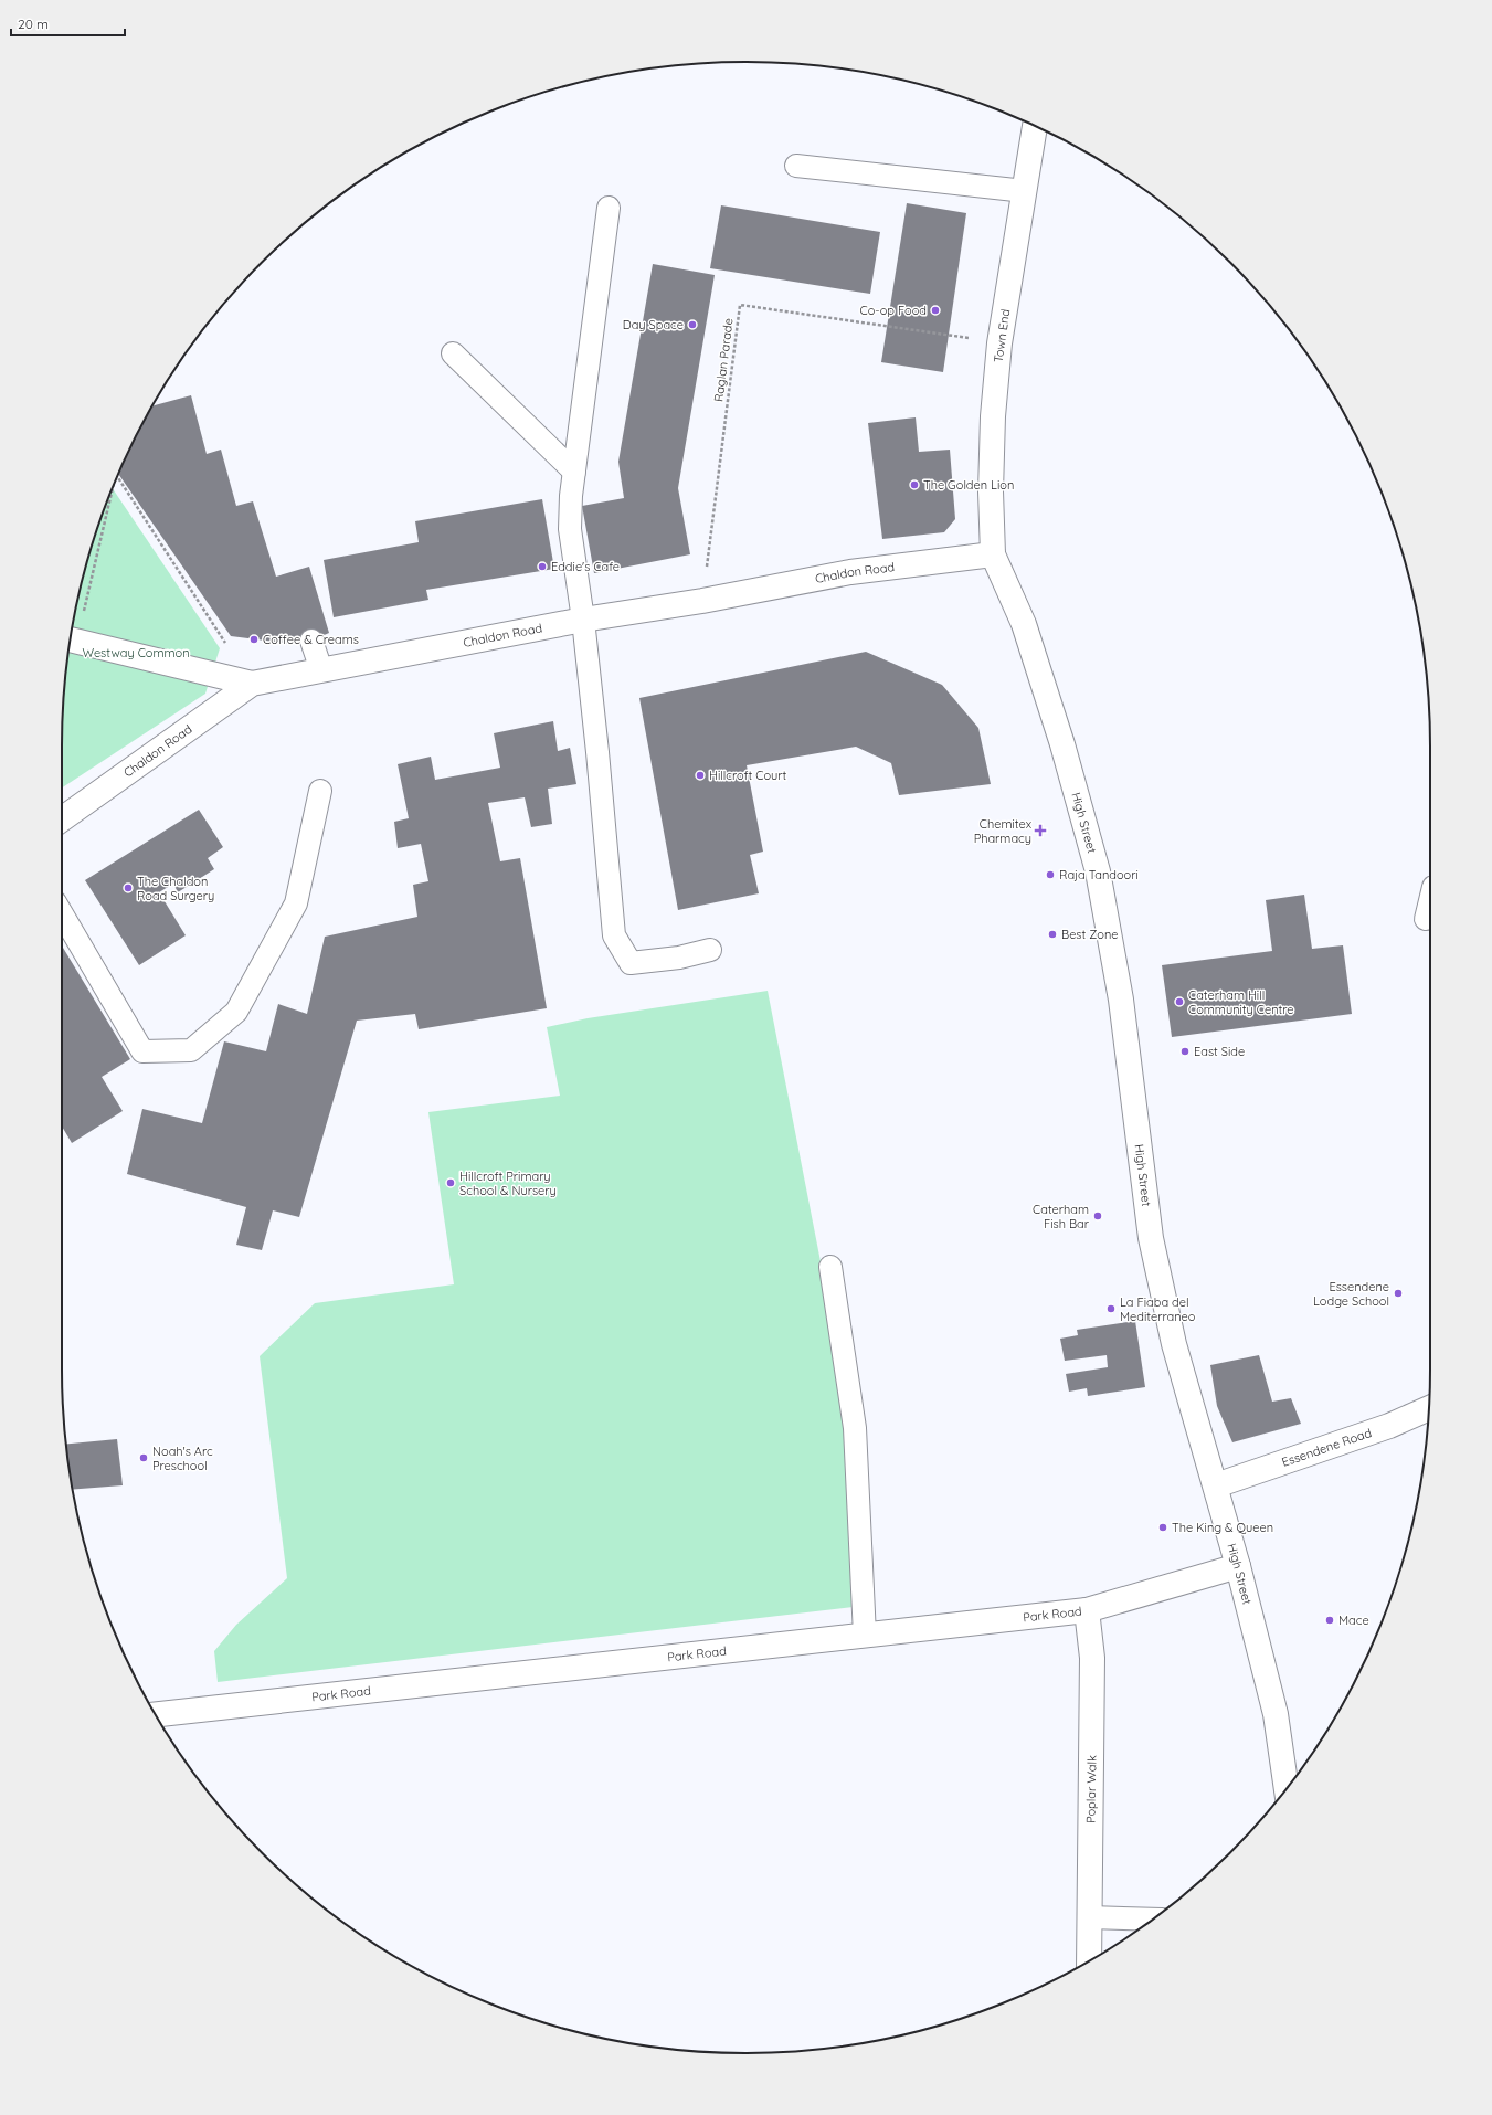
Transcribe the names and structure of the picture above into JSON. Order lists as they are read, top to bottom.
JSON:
{
  "streets": {
    "main road": [
      "Town End",
      "Chaldon Road",
      "High Street",
      "Essendene Road",
      "Park Road",
      "Poplar Walk"
    ],
    "path": ["Raglan Parade"]
  },
  "crossings": [
    ["Town End", "Raglan Parade"],
    ["Town End", "Chaldon Road"],
    ["Town End", "High Street"],
    ["Raglan Parade", "Chaldon Road"],
    ["Chaldon Road", "High Street"],
    ["High Street", "Essendene Road"],
    ["High Street", "Park Road"],
    ["Park Road", "Poplar Walk"]
  ],
  "parks": ["Westway Common"],
  "places": {
    "other": [
      "Co-op Food",
      "Day Space",
      "The Golden Lion",
      "Eddie's Cafe",
      "Coffee & Creams",
      "Hillcroft Court",
      "Raja Tandoori",
      "The Chaldon Road Surgery",
      "Best Zone",
      "Caterham Hill Community Centre",
      "East Side",
      "Hillcroft Primary School & Nursery",
      "Caterham Fish Bar",
      "Essendene Lodge School",
      "La Fiaba del Mediterraneo",
      "Noah's Arc Preschool",
      "The King & Queen",
      "Mace"
    ],
    "health": ["Chemitex Pharmacy"]
  },
  "scale_bar": "20 m"
}
